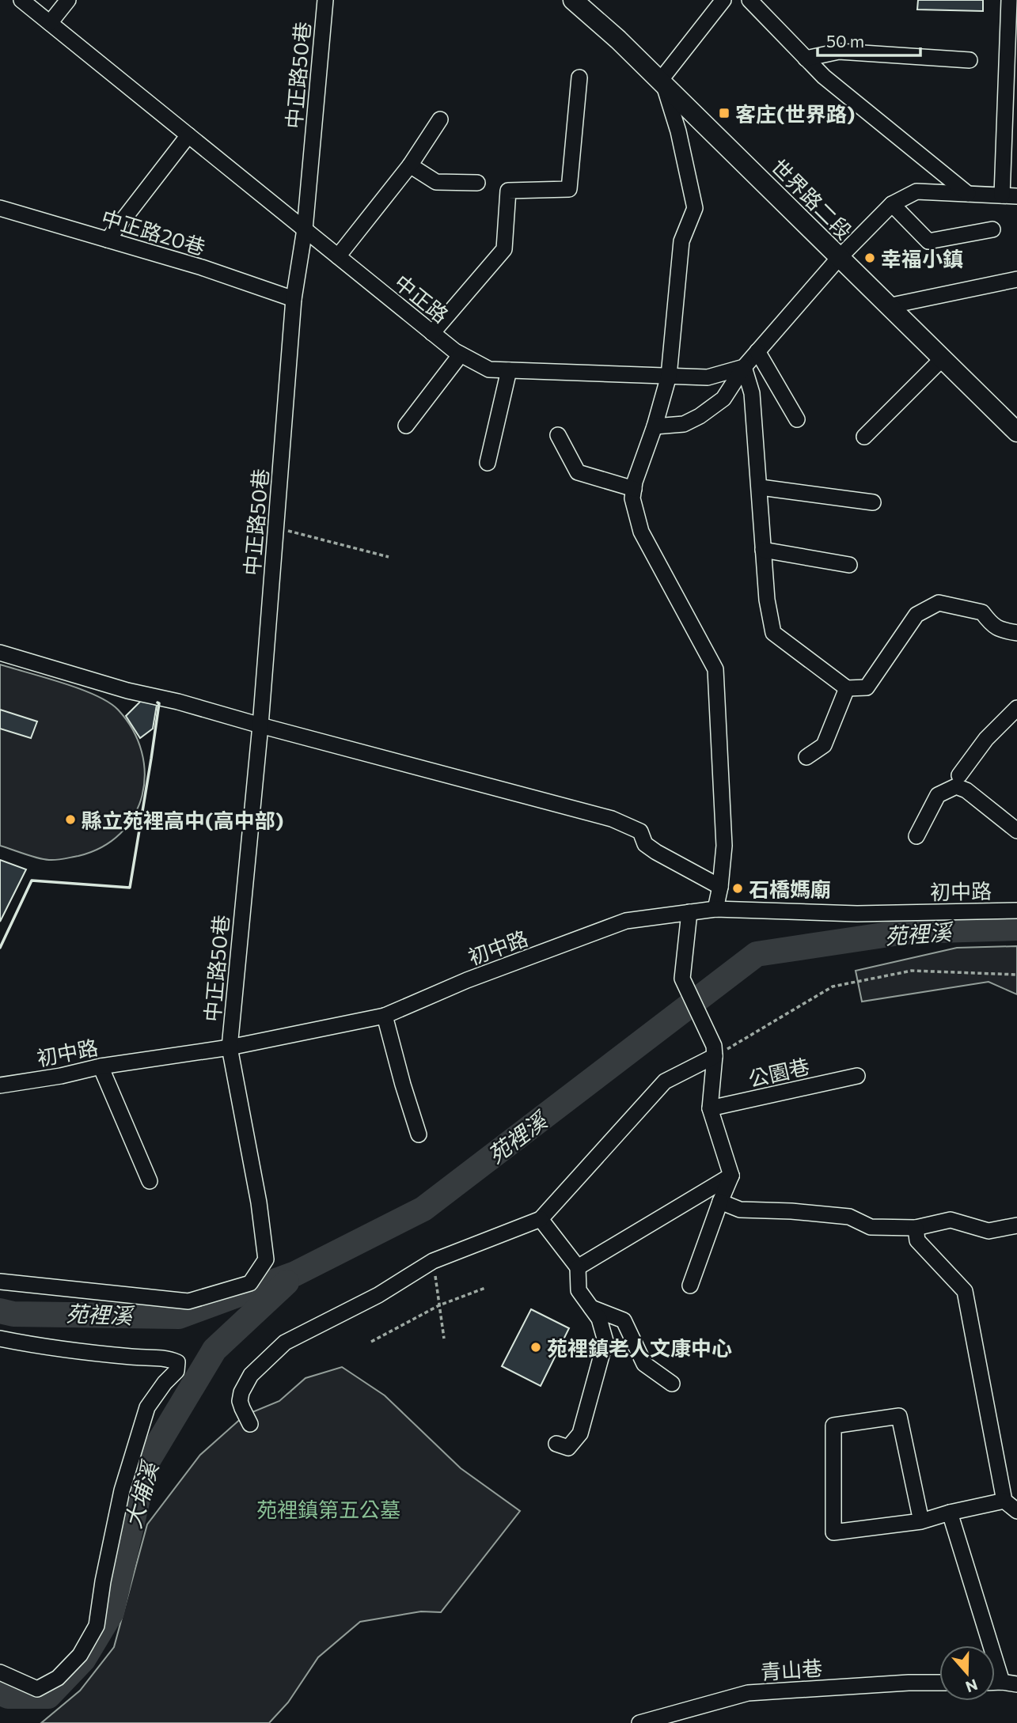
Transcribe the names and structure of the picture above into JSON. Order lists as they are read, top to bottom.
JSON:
{
  "streets": {
    "main road": ["世界路二段"],
    "street": [
      "中正路50巷",
      "中正路20巷",
      "中正路",
      "初中路",
      "公園巷",
      "青山巷"
    ]
  },
  "crossings": [
    ["中正路50巷", "中正路20巷"],
    ["中正路50巷", "中正路"],
    ["中正路50巷", "初中路"]
  ],
  "water": ["苑裡溪", "大埔溪"],
  "parks": ["苑裡鎮第五公墓"],
  "places": {
    "transit": ["客庄(世界路)"],
    "other": [
      "幸福小鎮",
      "縣立苑裡高中(高中部)",
      "石橋媽廟",
      "苑裡鎮老人文康中心"
    ]
  },
  "scale_bar": "50 m",
  "north": "bottom"
}
